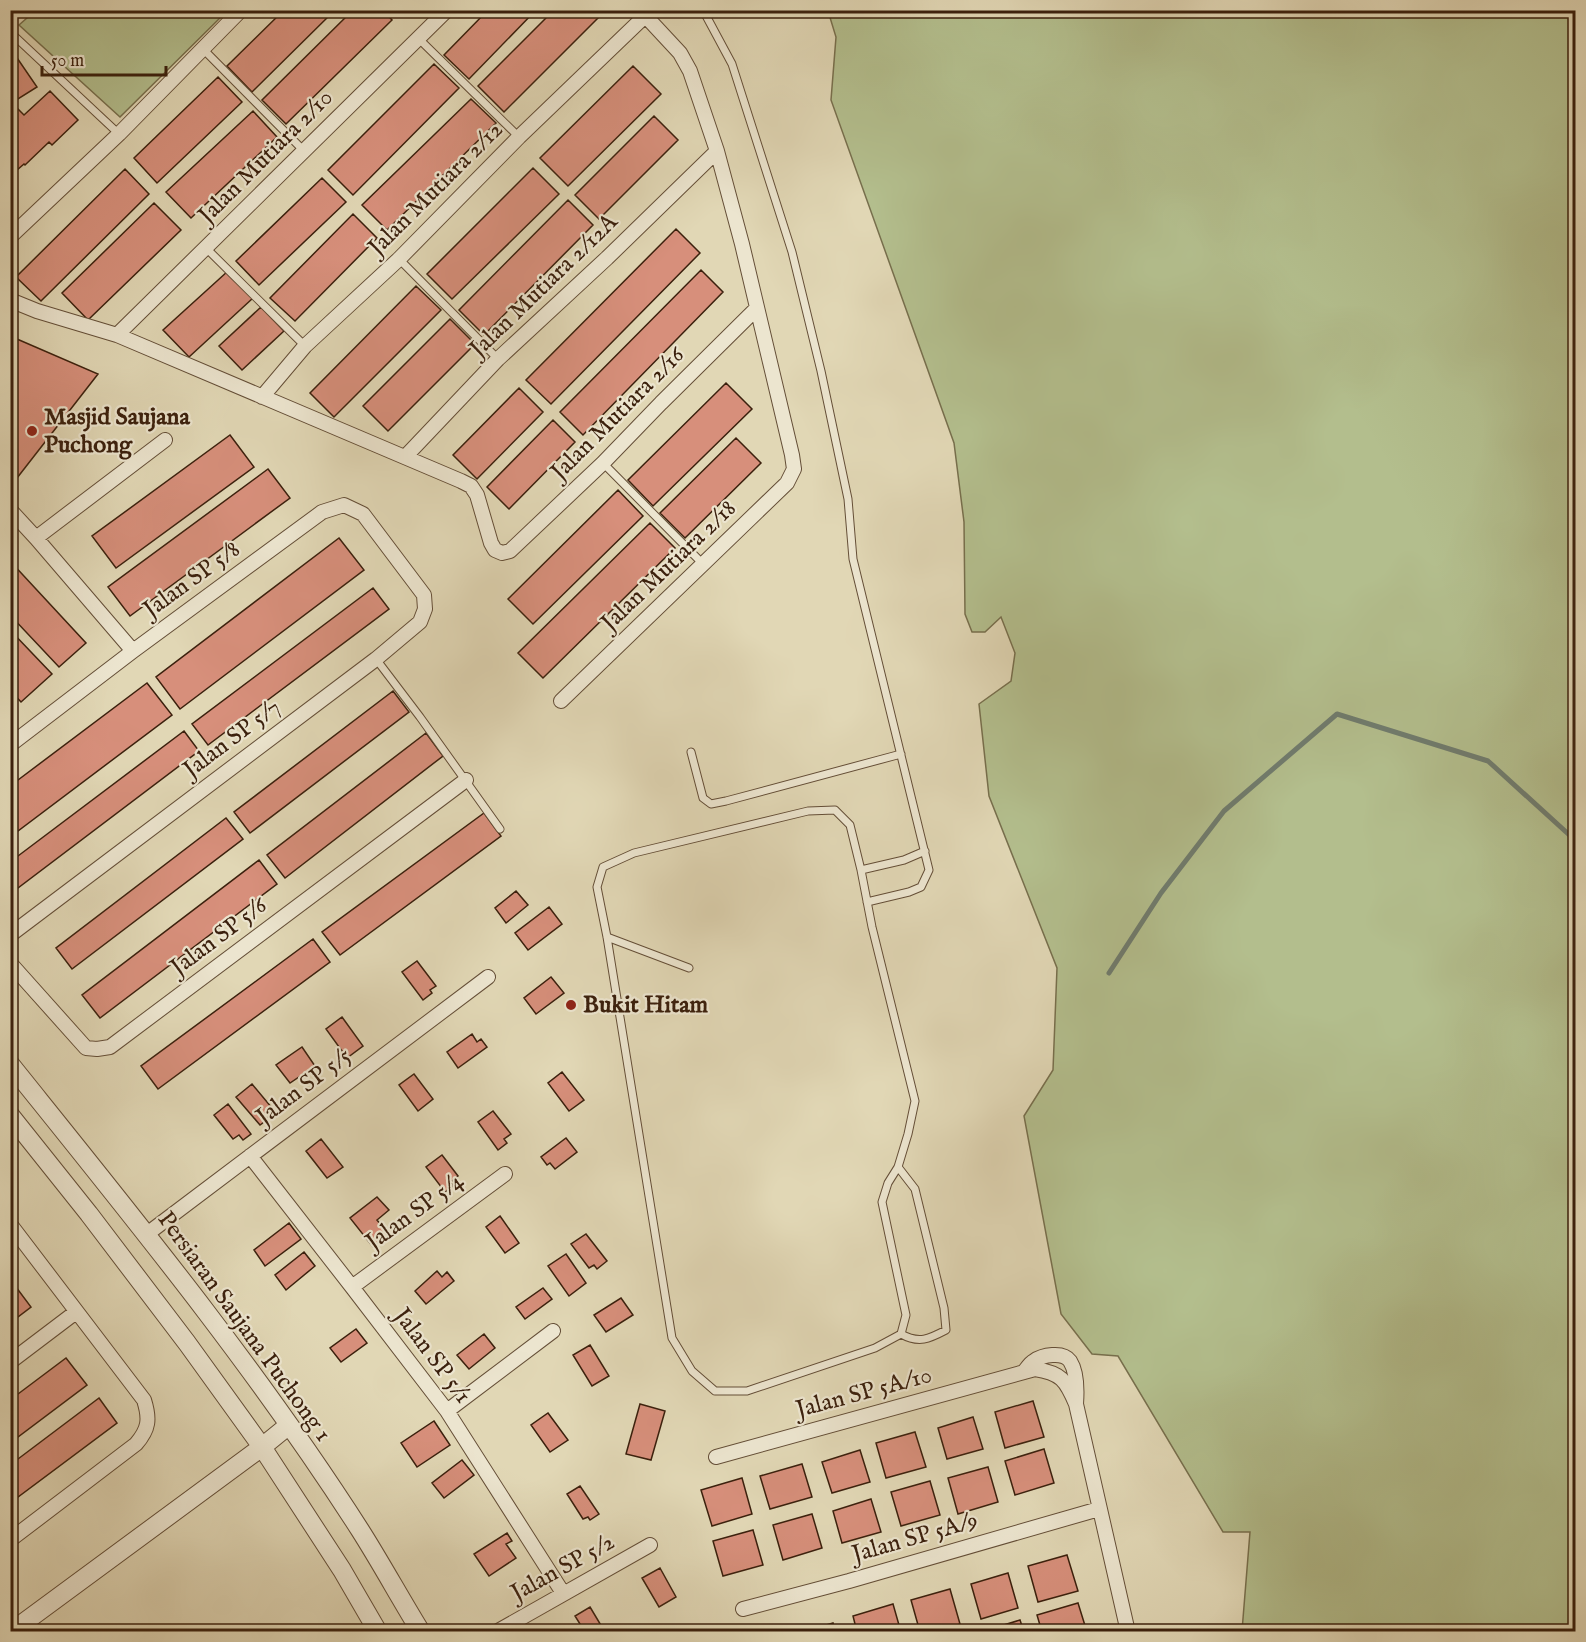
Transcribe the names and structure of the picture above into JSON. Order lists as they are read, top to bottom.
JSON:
{
  "streets": {
    "street": [
      "Jalan Mutiara 2/10",
      "Jalan Mutiara 2/12",
      "Jalan Mutiara 2/12A",
      "Jalan Mutiara 2/16",
      "Jalan Mutiara 2/18",
      "Jalan SP 5/8",
      "Jalan SP 5/7",
      "Jalan SP 5/6",
      "Jalan SP 5/5",
      "Jalan SP 5/4",
      "Persiaran Saujana Puchong 1",
      "Jalan SP 5/1",
      "Jalan SP 5A/10",
      "Jalan SP 5A/9",
      "Jalan SP 5/2"
    ]
  },
  "crossings": [
    ["Jalan Mutiara 2/12A", "Jalan Mutiara 2/16"],
    ["Jalan Mutiara 2/16", "Jalan Mutiara 2/18"],
    ["Jalan SP 5/8", "Jalan SP 5/7"],
    ["Jalan SP 5/5", "Persiaran Saujana Puchong 1"],
    ["Jalan SP 5/5", "Jalan SP 5/1"],
    ["Jalan SP 5/4", "Jalan SP 5/1"],
    ["Jalan SP 5/1", "Jalan SP 5/2"]
  ],
  "places": ["Masjid Saujana Puchong", "Bukit Hitam"],
  "scale_bar": "50 m"
}
